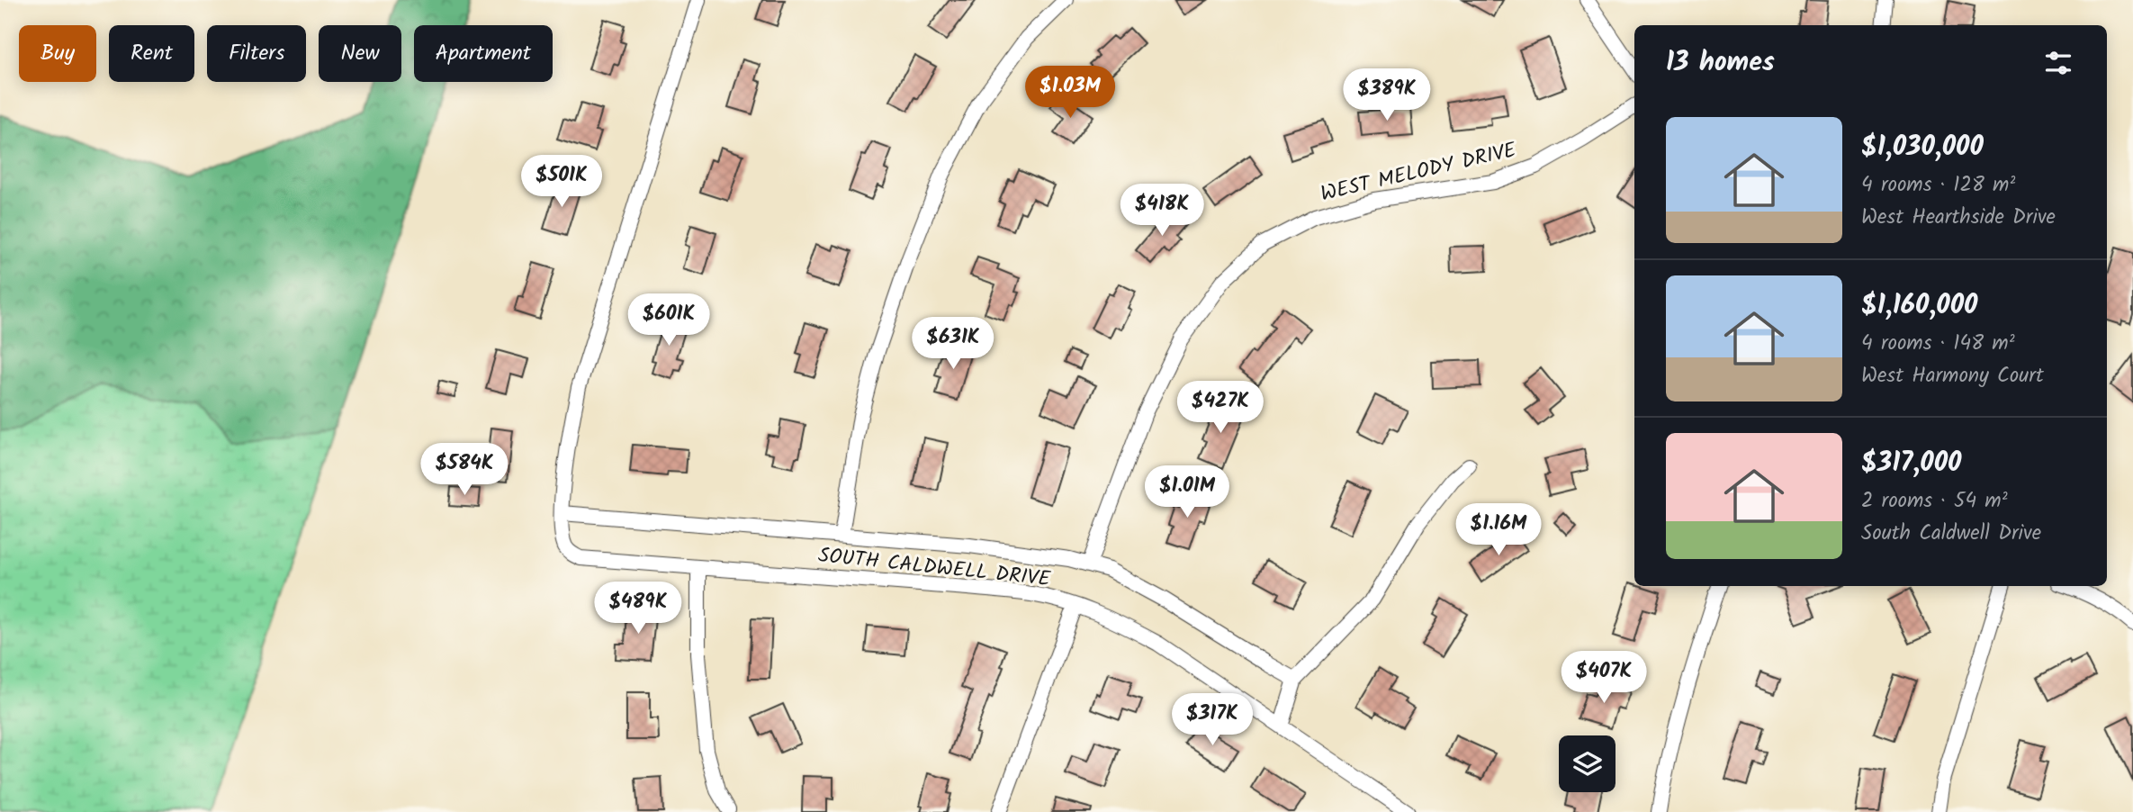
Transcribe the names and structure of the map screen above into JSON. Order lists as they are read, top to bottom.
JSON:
{
  "streets": {
    "street": ["WEST MELODY DRIVE", "SOUTH CALDWELL DRIVE"]
  },
  "crossings": [
    ["WEST MELODY DRIVE", "SOUTH CALDWELL DRIVE"]
  ],
  "page": {
    "chip": [
      "Buy",
      "Rent",
      "Filters",
      "New",
      "Apartment"
    ],
    "heading": "13 homes",
    "price": [
      "$1.03M",
      "$389K",
      "$501K",
      "$418K",
      "$601K",
      "$631K",
      "$427K",
      "$584K",
      "$1.01M",
      "$1.16M",
      "$489K",
      "$407K",
      "$317K"
    ],
    "list": [
      {
        "name": "$1,030,000",
        "note": "4 rooms · 128 m² · West Hearthside Drive"
      },
      {
        "name": "$1,160,000",
        "note": "4 rooms · 148 m² · West Harmony Court"
      },
      {
        "name": "$317,000",
        "note": "2 rooms · 54 m² · South Caldwell Drive"
      }
    ]
  }
}
